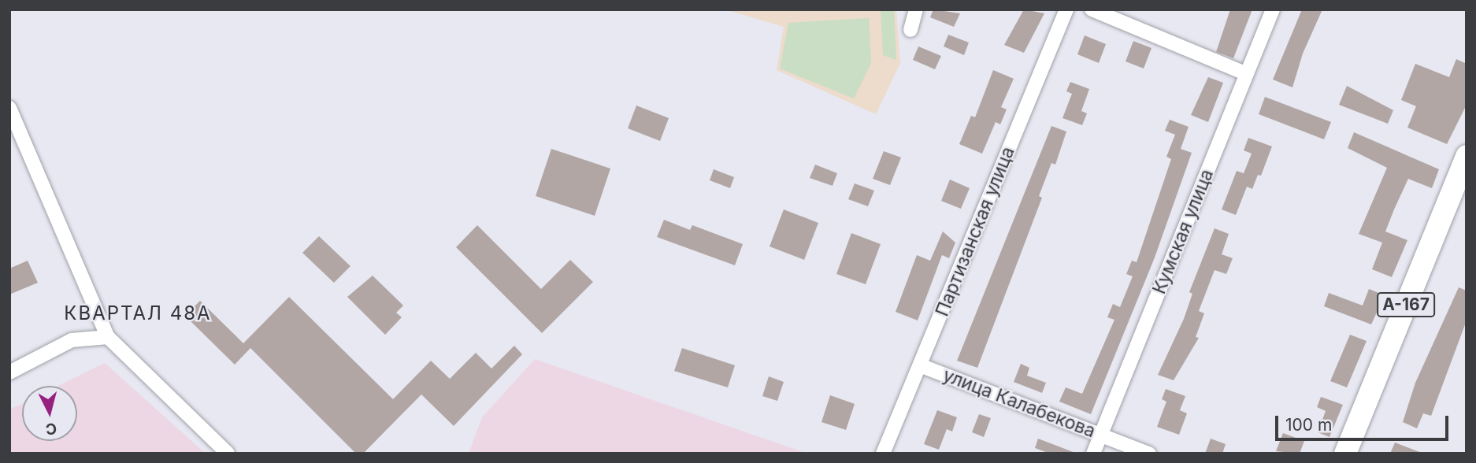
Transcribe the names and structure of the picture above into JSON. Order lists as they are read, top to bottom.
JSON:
{
  "streets": {
    "main road": ["А-167"],
    "street": ["Партизанская улица", "Кумская улица", "улица Калабекова"]
  },
  "crossings": [
    ["Партизанская улица", "улица Калабекова"],
    ["Кумская улица", "улица Калабекова"]
  ],
  "districts": ["КВАРТАЛ 48А"],
  "scale_bar": "100 m",
  "north": "bottom"
}
